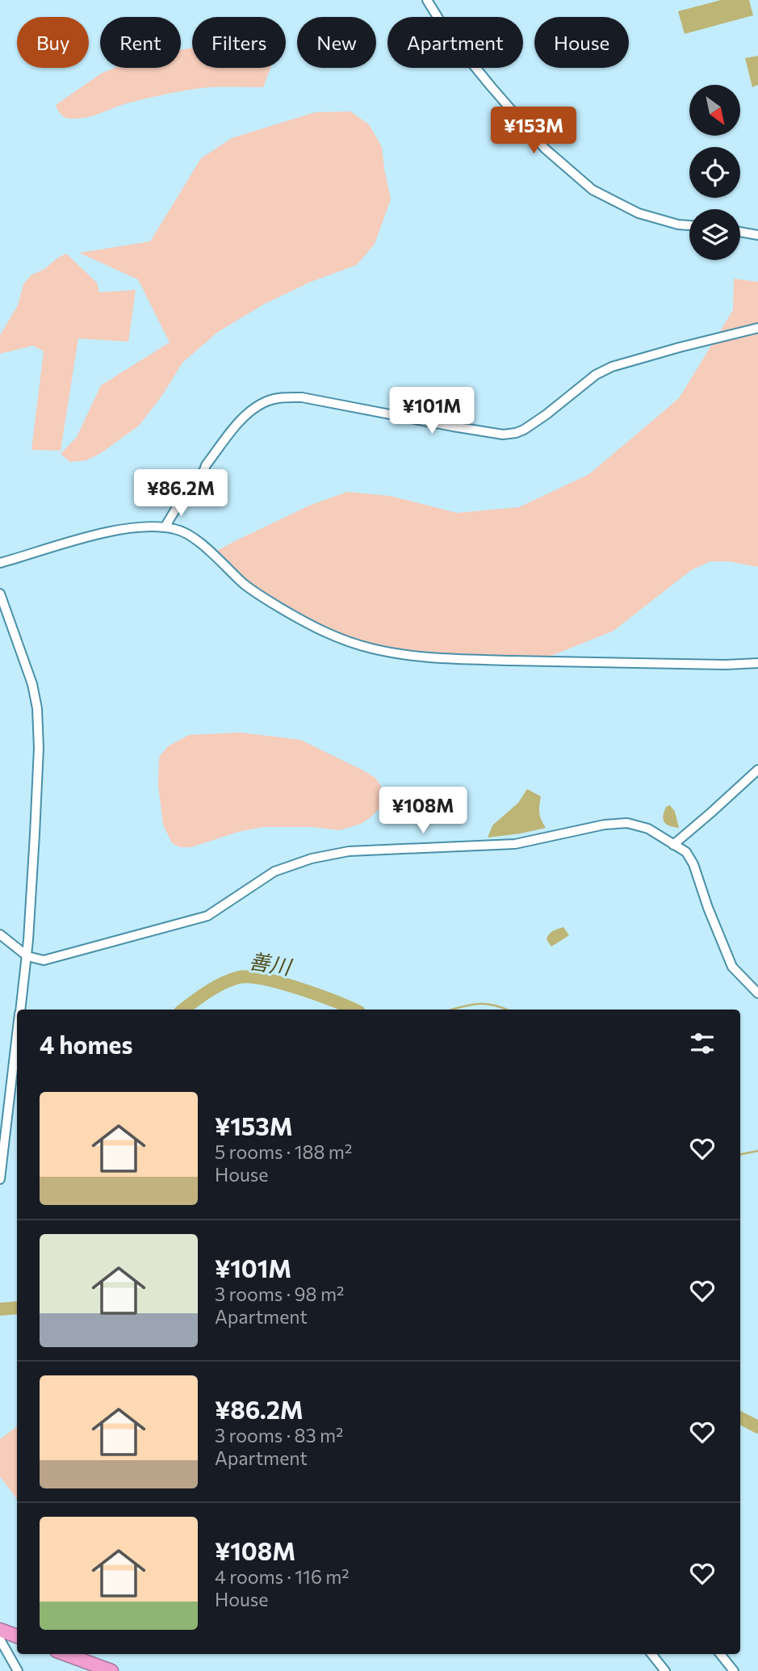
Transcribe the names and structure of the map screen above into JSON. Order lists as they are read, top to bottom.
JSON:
{
  "water": ["善川"],
  "north": "bottom right",
  "page": {
    "chip": [
      "Buy",
      "Rent",
      "Filters",
      "New",
      "Apartment",
      "House"
    ],
    "price": [
      "¥153M",
      "¥101M",
      "¥86.2M",
      "¥108M"
    ],
    "heading": "4 homes",
    "list": [
      {
        "name": "¥153M",
        "note": "5 rooms · 188 m² · House"
      },
      {
        "name": "¥101M",
        "note": "3 rooms · 98 m² · Apartment"
      },
      {
        "name": "¥86.2M",
        "note": "3 rooms · 83 m² · Apartment"
      },
      {
        "name": "¥108M",
        "note": "4 rooms · 116 m² · House"
      }
    ]
  }
}
